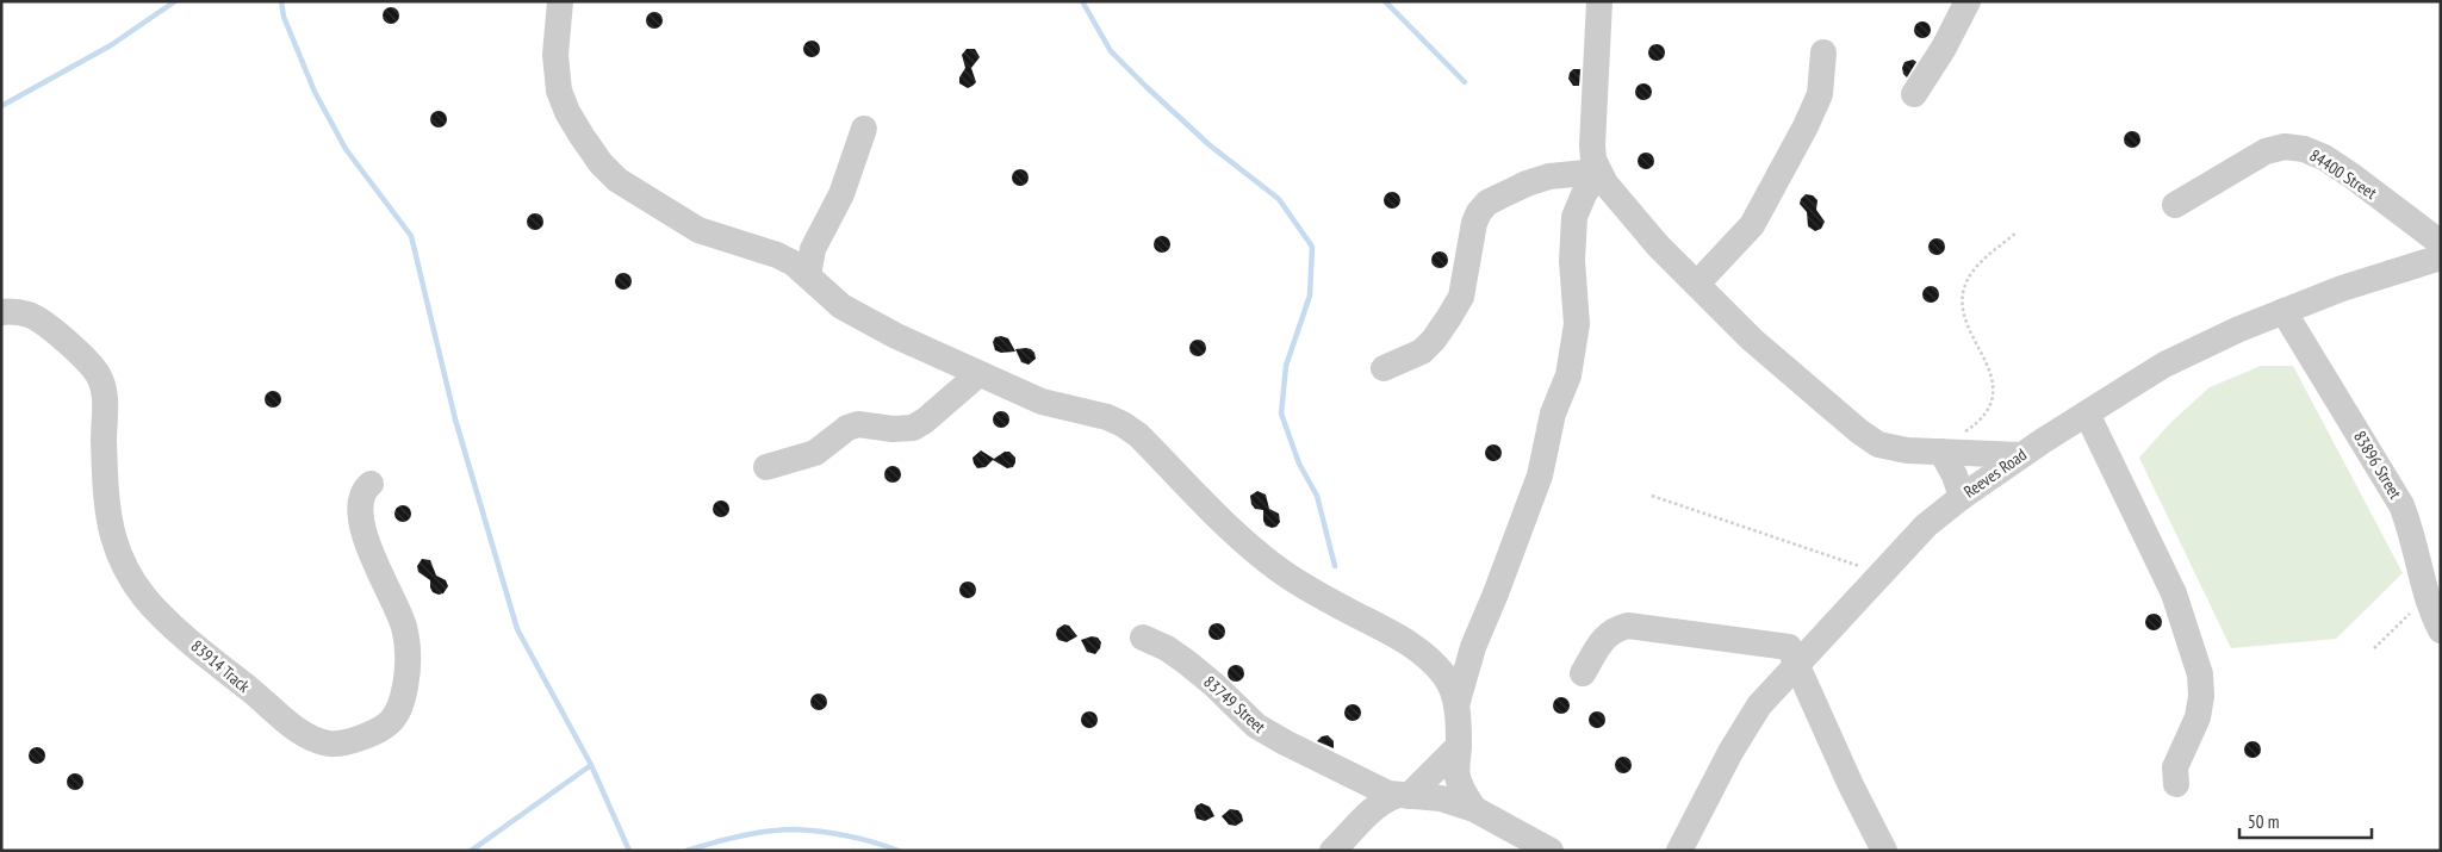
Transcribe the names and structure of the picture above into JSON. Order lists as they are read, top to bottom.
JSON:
{
  "streets": {
    "street": [
      "84400 Street",
      "83896 Street",
      "Reeves Road",
      "83914 Track",
      "83749 Street"
    ]
  },
  "crossings": [
    ["83896 Street", "Reeves Road"]
  ],
  "scale_bar": "50 m"
}
